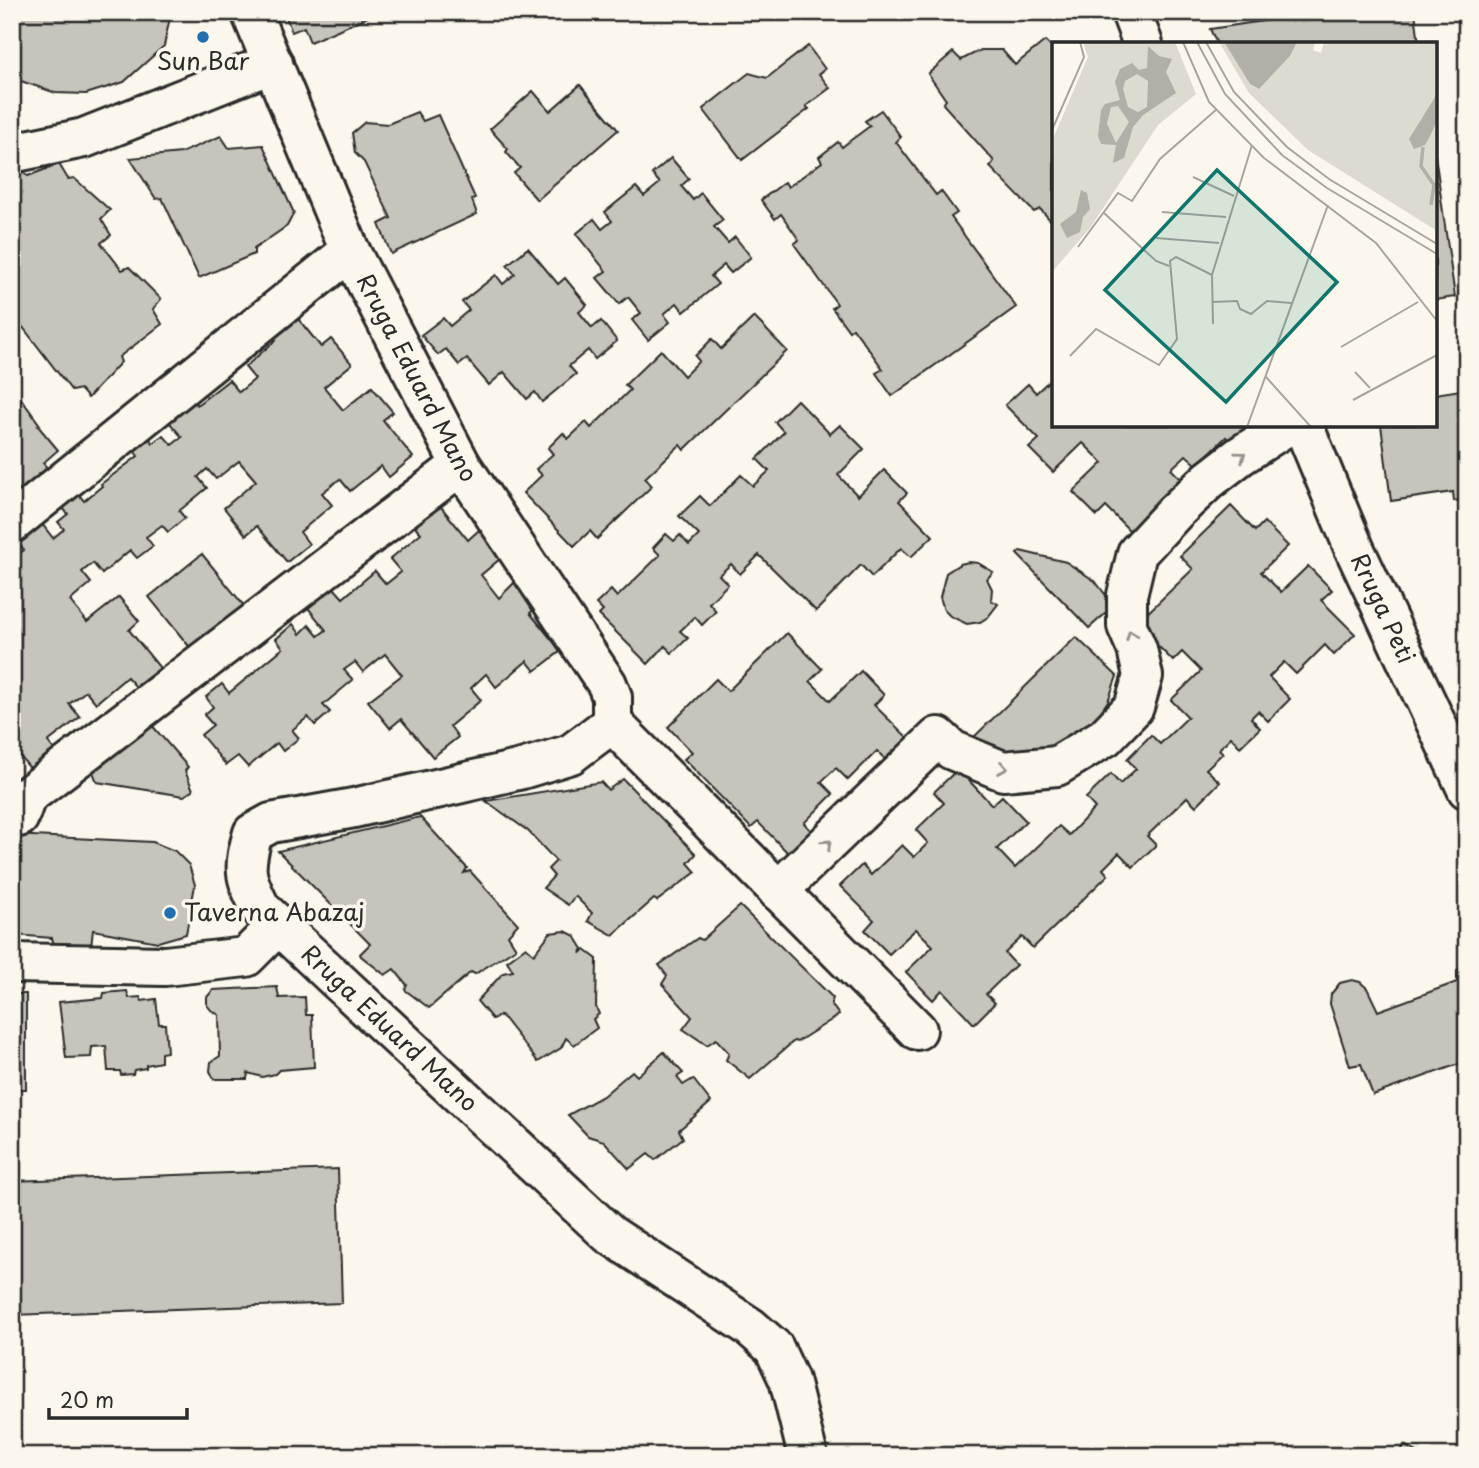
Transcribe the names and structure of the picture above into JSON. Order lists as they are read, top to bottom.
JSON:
{
  "streets": {
    "street": ["Rruga Eduard Mano", "Rruga Peti"]
  },
  "places": ["Sun Bar", "Taverna Abazaj"],
  "scale_bar": "20 m"
}
